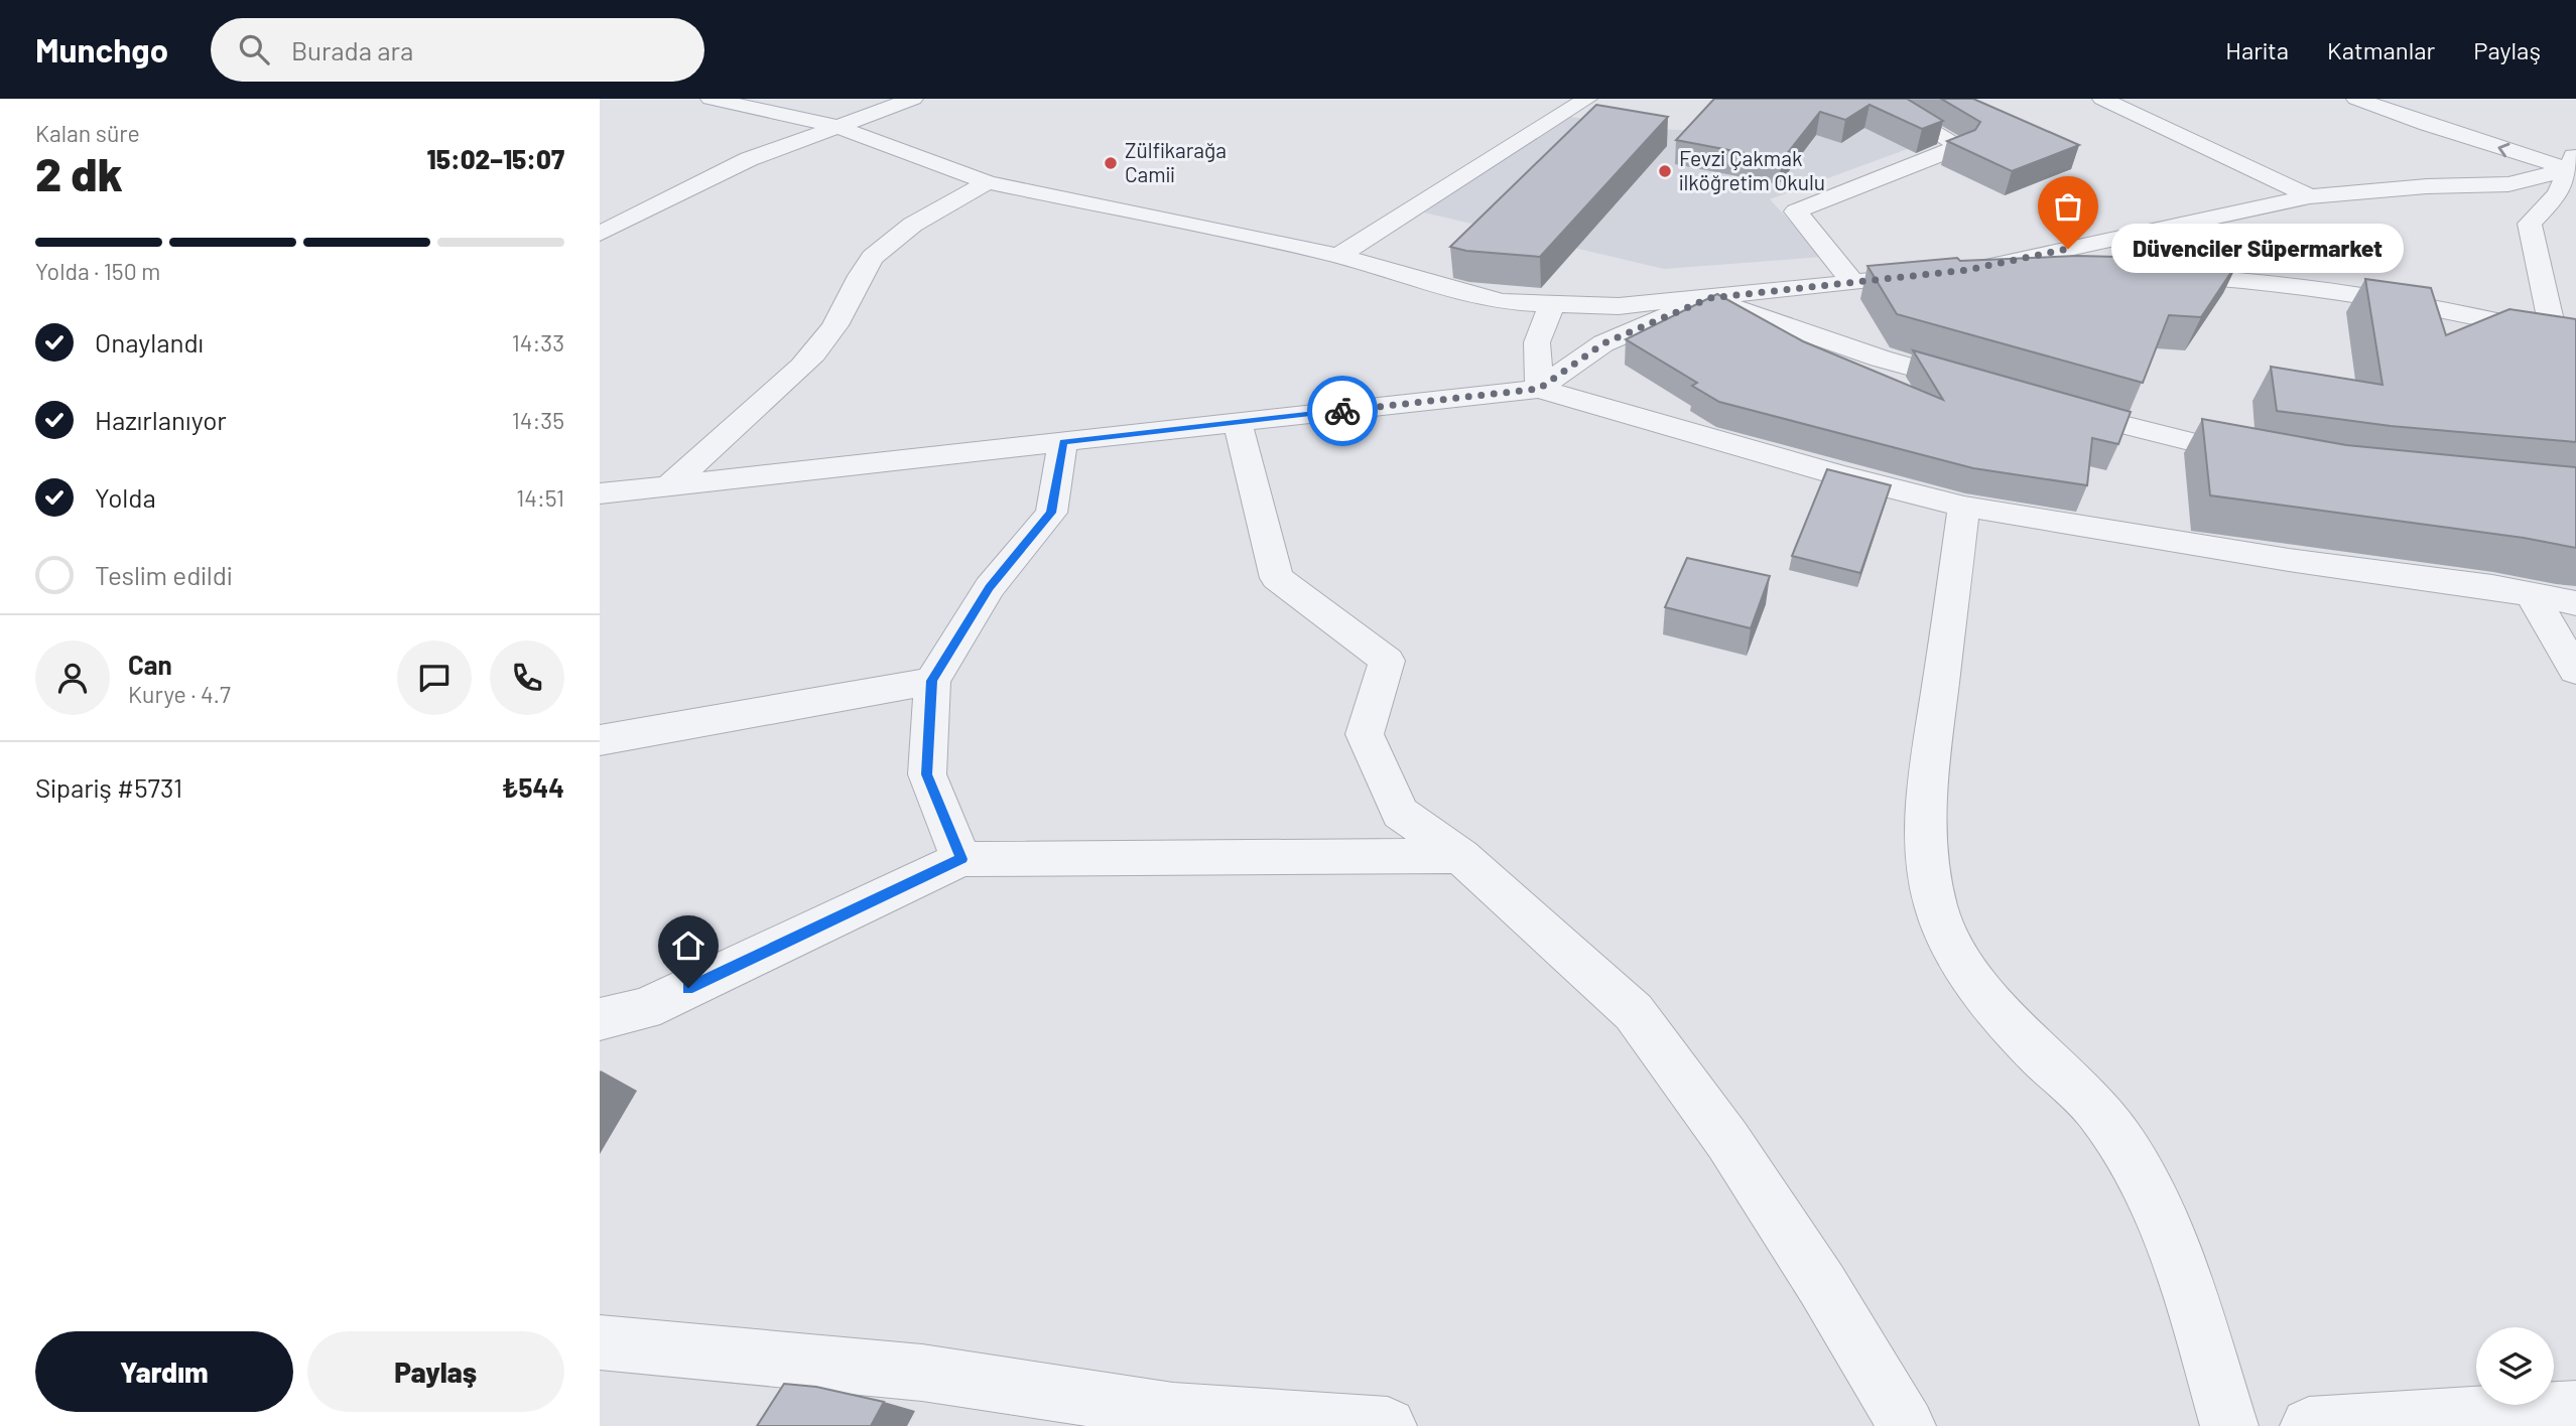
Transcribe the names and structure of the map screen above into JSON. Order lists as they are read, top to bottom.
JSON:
{
  "places": ["Zülfikarağa Camii", "Fevzi Çakmak ilköğretim Okulu", "Düvenciler Süpermarket"],
  "page": {
    "header": "Munchgo",
    "search": "Burada ara",
    "nav": ["Harita", "Katmanlar", "Paylaş"],
    "heading": ["2 dk", "Kalan süre", "15:02–15:07"],
    "panel": [
      "Can",
      "Kurye · 4.7",
      "Sipariş #5731",
      "₺544"
    ],
    "bar": "Yolda · 150 m",
    "bubble": "Düvenciler Süpermarket",
    "list": [
      ["Onaylandı", "14:33"],
      ["Hazırlanıyor", "14:35"],
      ["Yolda", "14:51"],
      "Teslim edildi"
    ],
    "buttons": ["Yardım", "Paylaş"]
  }
}
